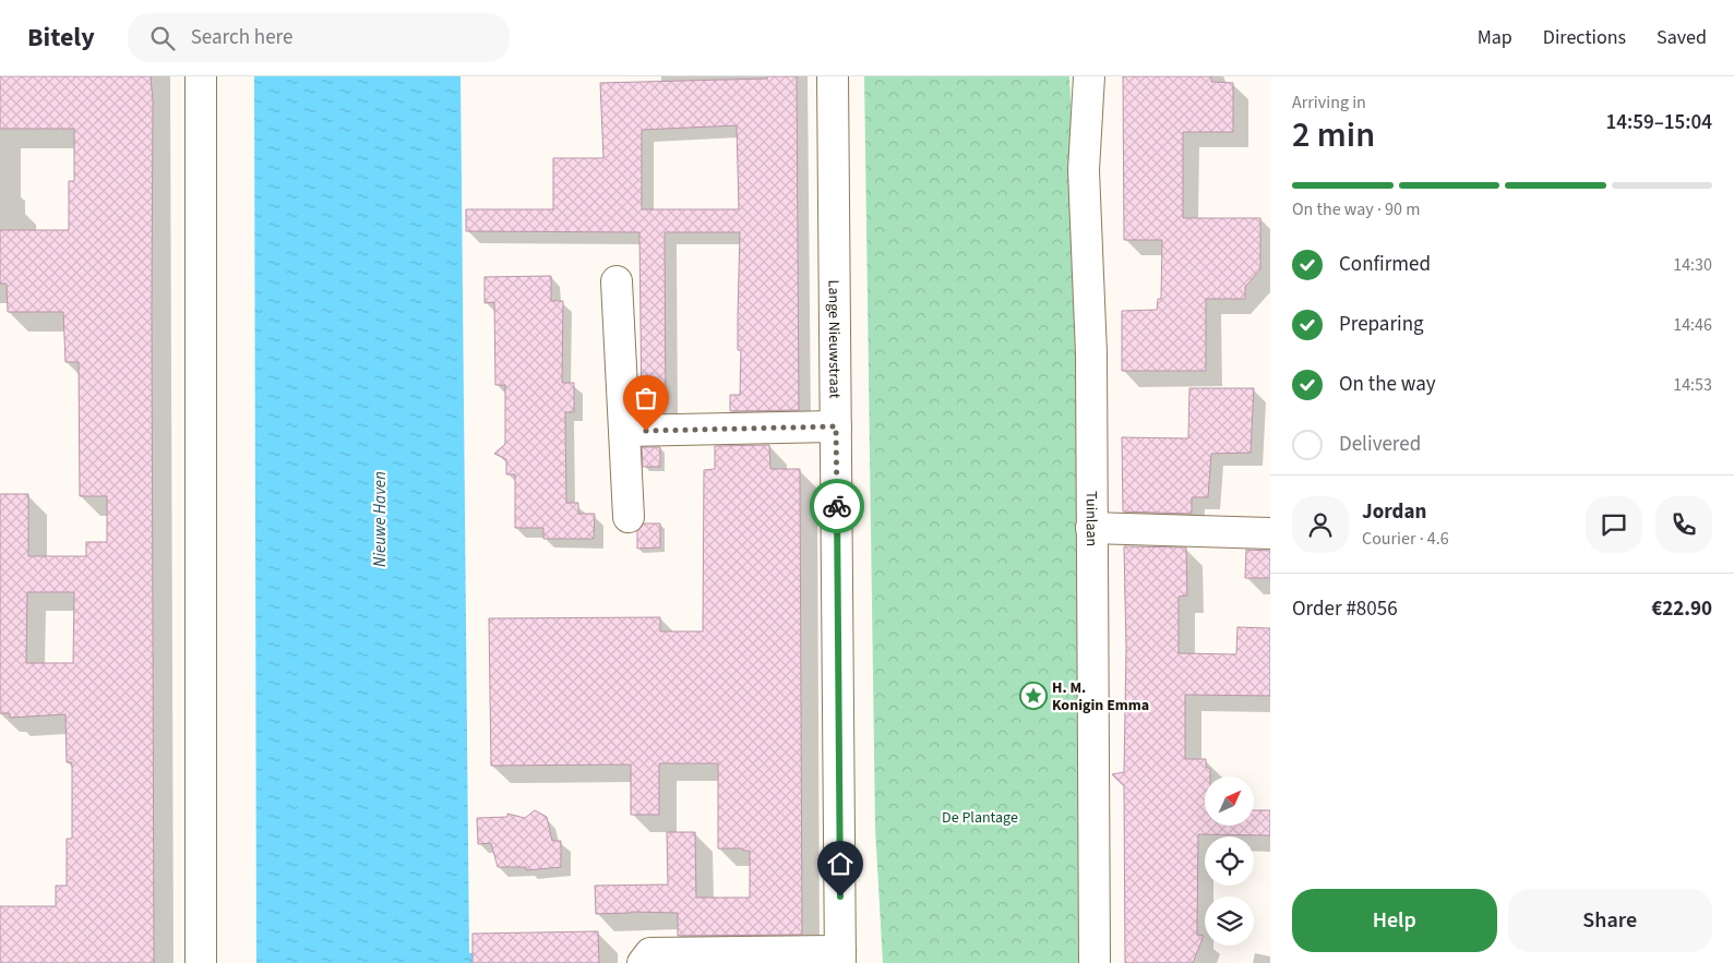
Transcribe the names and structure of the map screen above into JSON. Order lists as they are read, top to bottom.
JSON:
{
  "streets": {
    "street": ["Lange Nieuwstraat", "Tuinlaan"]
  },
  "water": ["Nieuwe Haven"],
  "parks": ["De Plantage"],
  "places": {
    "place": ["H. M. Konigin Emma"]
  },
  "north": "top right",
  "page": {
    "header": "Bitely",
    "search": "Search here",
    "nav": ["Map", "Directions", "Saved"],
    "heading": ["2 min", "Arriving in", "14:59–15:04"],
    "panel": [
      "Jordan",
      "Courier · 4.6",
      "Order #8056",
      "€22.90"
    ],
    "bar": "On the way · 90 m",
    "list": [
      ["Confirmed", "14:30"],
      ["Preparing", "14:46"],
      ["On the way", "14:53"],
      "Delivered"
    ],
    "buttons": ["Help", "Share"]
  }
}
